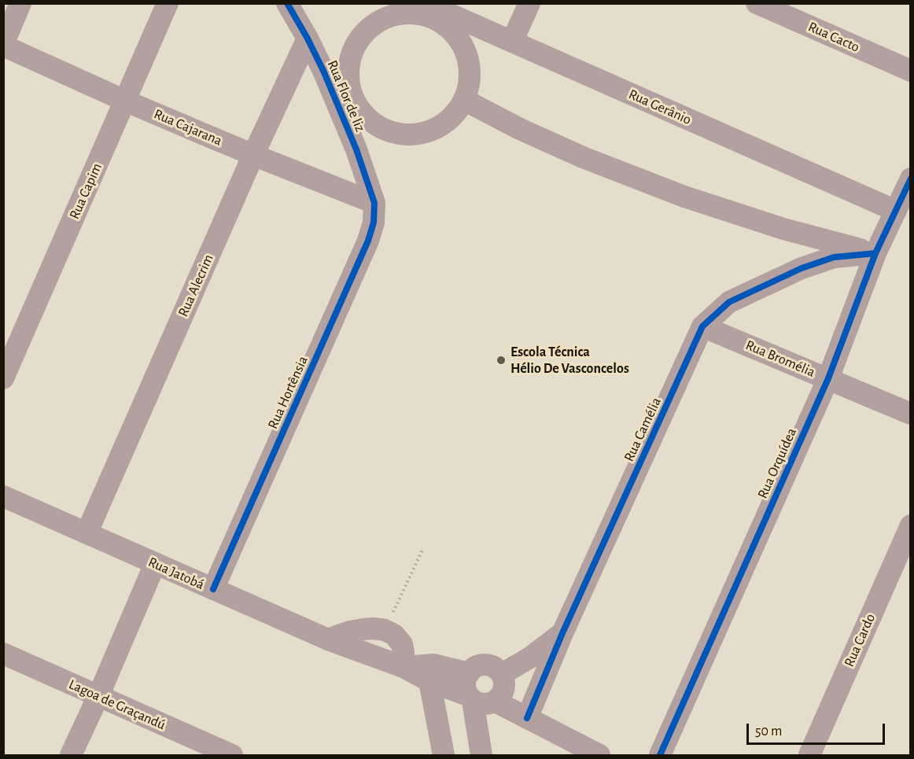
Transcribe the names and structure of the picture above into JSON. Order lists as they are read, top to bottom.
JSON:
{
  "streets": {
    "street": [
      "Rua Cacto",
      "Rua Flor de liz",
      "Rua Gerânio",
      "Rua Cajarana",
      "Rua Capim",
      "Rua Alecrim",
      "Rua Bromélia",
      "Rua Hortênsia",
      "Rua Camélia",
      "Rua Orquídea",
      "Rua Jatobá",
      "Rua Cardo",
      "Lagoa de Graçandú"
    ]
  },
  "crossings": [
    ["Rua Flor de liz", "Rua Gerânio"],
    ["Rua Flor de liz", "Rua Cajarana"],
    ["Rua Flor de liz", "Rua Alecrim"],
    ["Rua Flor de liz", "Rua Hortênsia"],
    ["Rua Gerânio", "Rua Orquídea"],
    ["Rua Cajarana", "Rua Capim"],
    ["Rua Cajarana", "Rua Alecrim"],
    ["Rua Cajarana", "Rua Hortênsia"],
    ["Rua Alecrim", "Rua Jatobá"],
    ["Rua Bromélia", "Rua Camélia"],
    ["Rua Bromélia", "Rua Orquídea"],
    ["Rua Hortênsia", "Rua Jatobá"],
    ["Rua Camélia", "Rua Orquídea"],
    ["Rua Camélia", "Rua Jatobá"]
  ],
  "places": ["Escola Técnica Hélio De Vasconcelos"],
  "scale_bar": "50 m"
}
